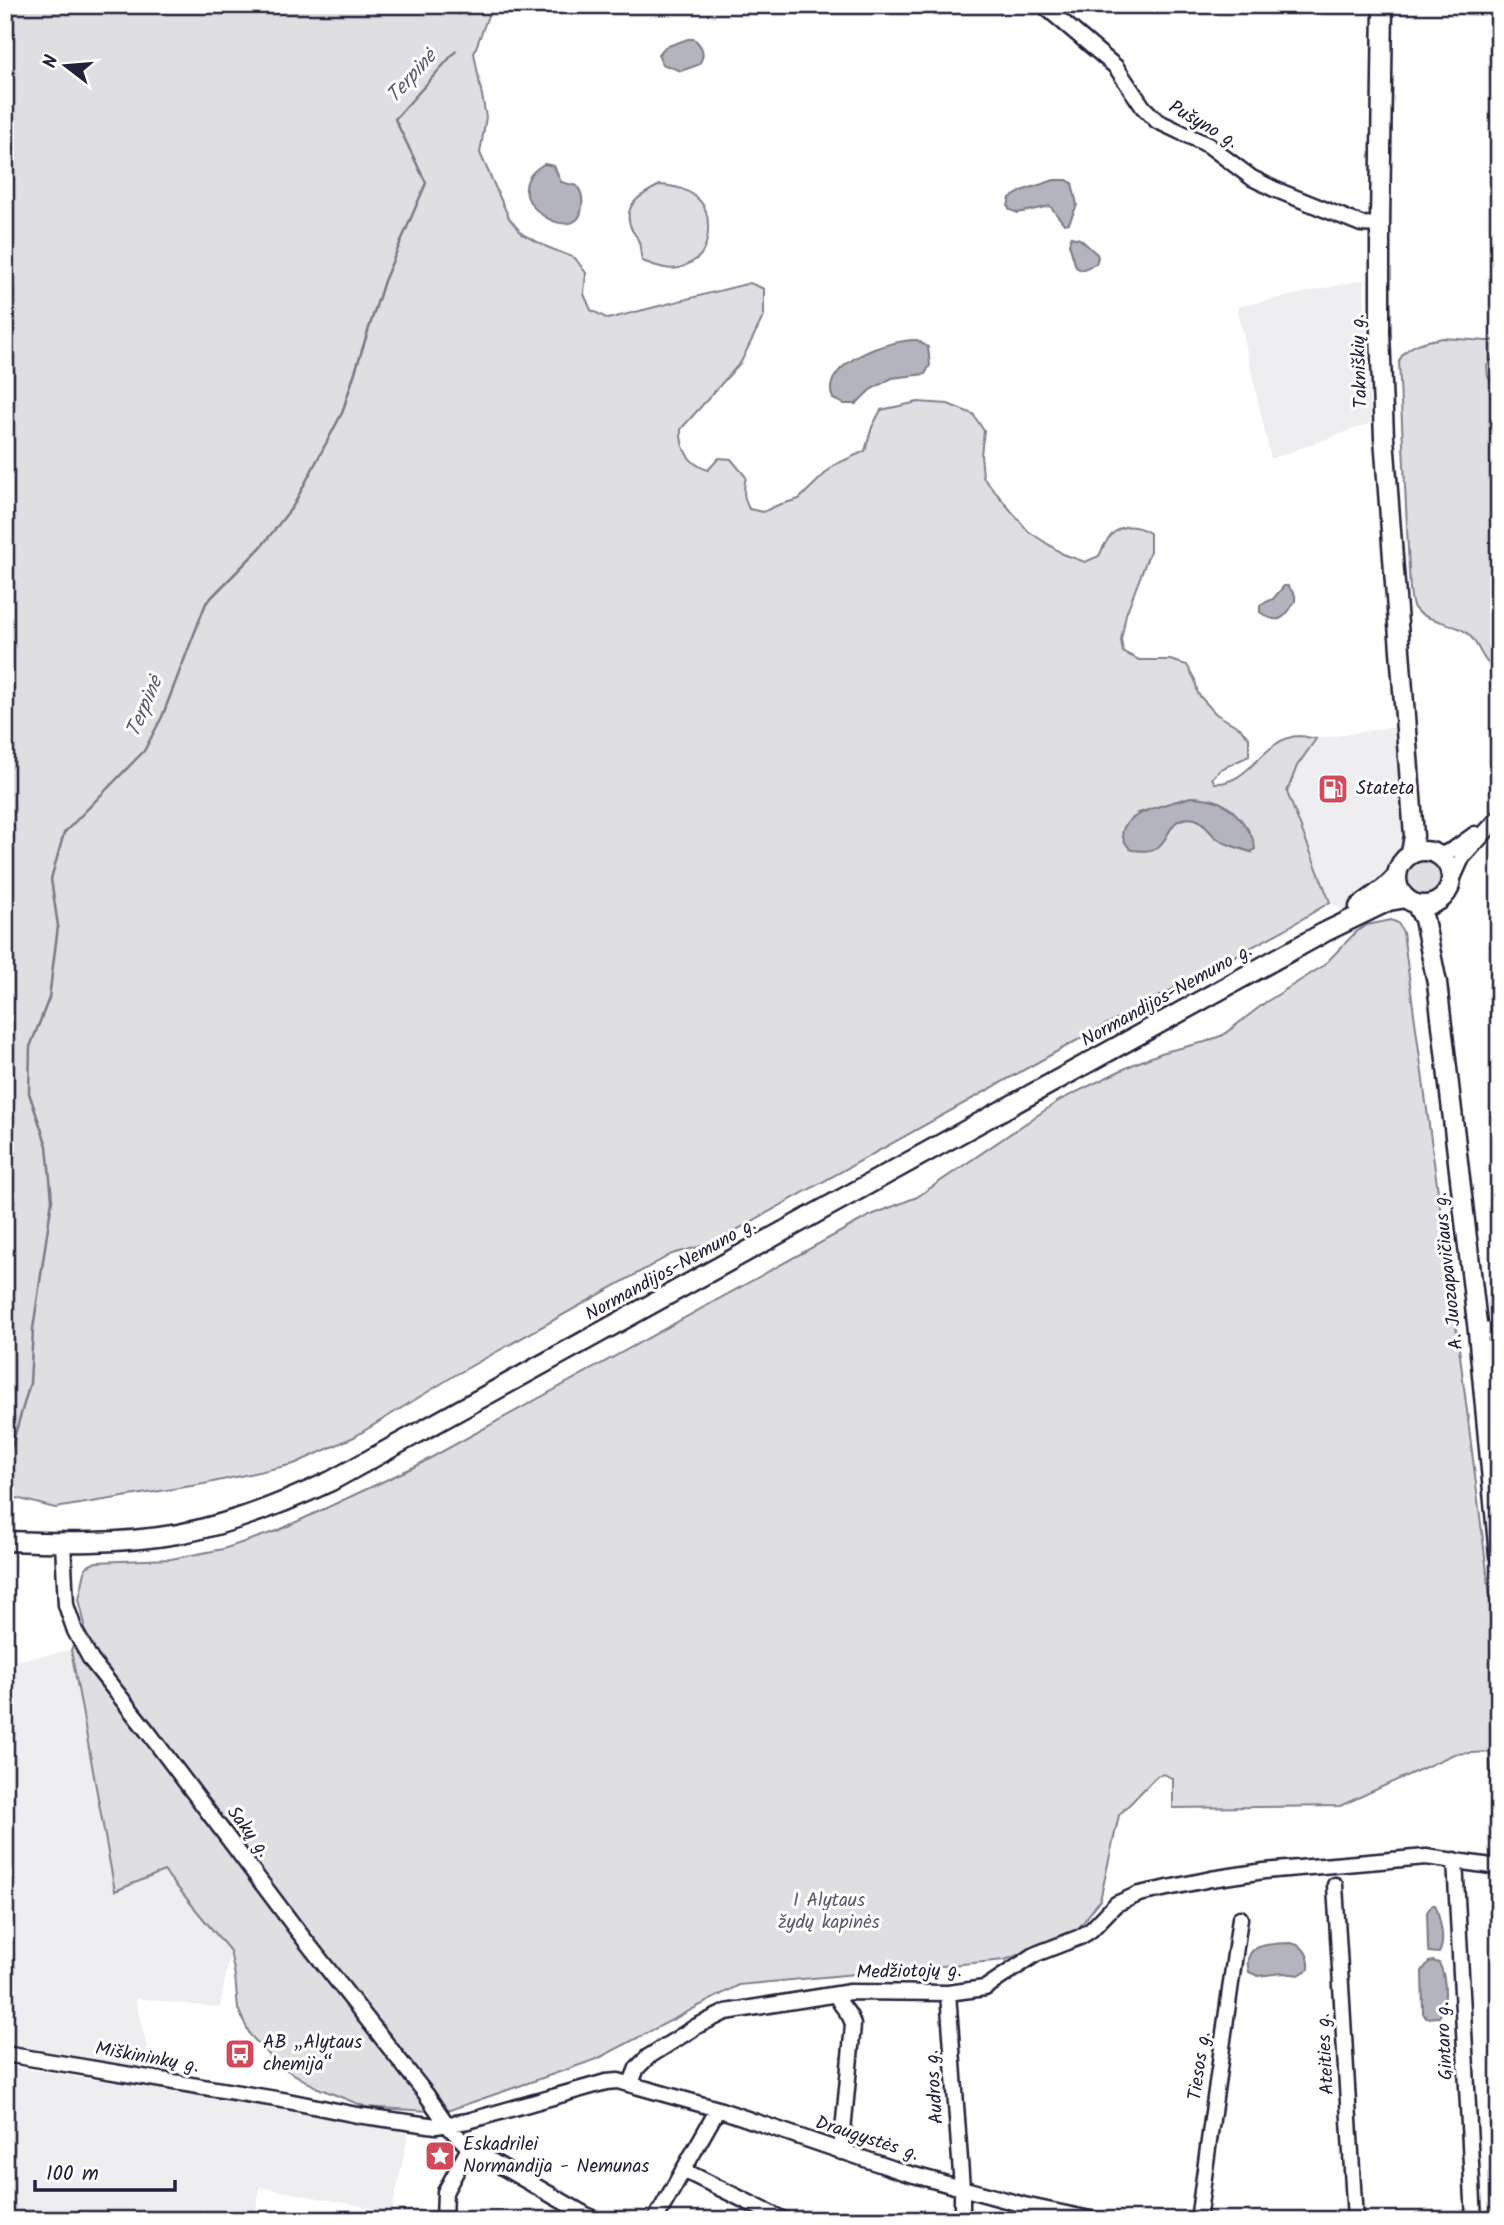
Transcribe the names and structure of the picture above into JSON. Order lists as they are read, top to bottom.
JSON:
{
  "streets": {
    "main road": ["Takniškių g.", "Normandijos-Nemuno g.", "A. Juozapavičiaus g."],
    "street": [
      "Pušyno g.",
      "Sakų g.",
      "Medžiotojų g.",
      "Gintaro g.",
      "Ateities g.",
      "Miškininkų g.",
      "Tiesos g.",
      "Audros g.",
      "Draugystės g."
    ]
  },
  "crossings": [
    ["Pušyno g.", "Takniškių g."],
    ["Normandijos-Nemuno g.", "A. Juozapavičiaus g."],
    ["Normandijos-Nemuno g.", "Sakų g."],
    ["Sakų g.", "Miškininkų g."],
    ["Medžiotojų g.", "Gintaro g."],
    ["Medžiotojų g.", "Audros g."],
    ["Medžiotojų g.", "Draugystės g."],
    ["Audros g.", "Draugystės g."]
  ],
  "water": ["Terpinė"],
  "parks": ["I Alytaus žydų kapinės"],
  "places": {
    "fuel station": ["Stateta"],
    "bus stop": ["AB „Alytaus chemija“"],
    "place": ["Eskadrilei Normandija - Nemunas"]
  },
  "scale_bar": "100 m",
  "north": "left"
}
